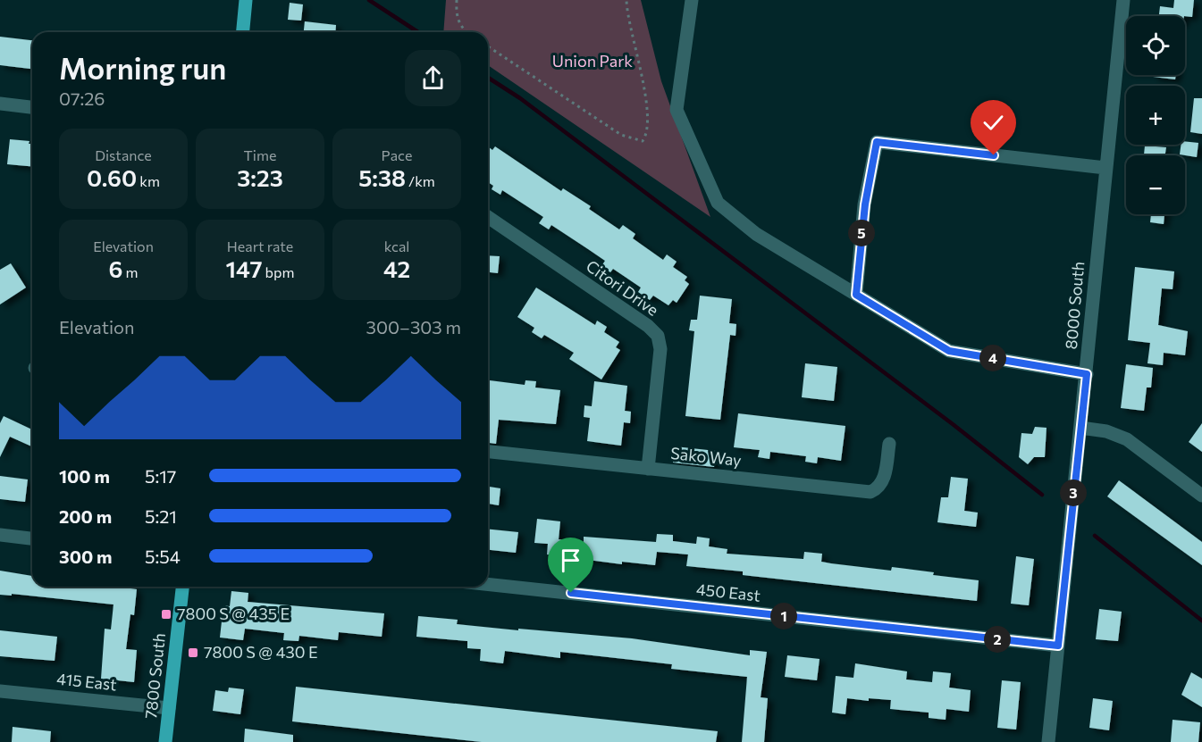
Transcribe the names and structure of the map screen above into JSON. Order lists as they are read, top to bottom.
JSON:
{
  "streets": {
    "main road": ["7800 South"],
    "street": [
      "Citori Drive",
      "8000 South",
      "Sako Way",
      "450 East",
      "415 East"
    ]
  },
  "crossings": [
    ["Citori Drive", "Sako Way"],
    ["8000 South", "450 East"],
    ["7800 South", "415 East"]
  ],
  "parks": ["Union Park"],
  "places": {
    "transit": ["7800 S @ 435 E", "7800 S @ 430 E"]
  },
  "page": {
    "map_buttons": ["+", "−"],
    "heading": ["Morning run", "07:26"],
    "stats": [
      ["Distance", "0.60 km"],
      ["Time", "3:23"],
      ["Pace", "5:38 /km"],
      ["Elevation", "6 m"],
      ["Heart rate", "147 bpm"],
      ["kcal", "42"]
    ],
    "pins": [
      "5",
      "4",
      "3",
      "1",
      "2"
    ],
    "chart": ["Elevation", "300–303 m"],
    "list": [
      {
        "name": "100 m",
        "note": "5:17"
      },
      {
        "name": "200 m",
        "note": "5:21"
      },
      {
        "name": "300 m",
        "note": "5:54"
      }
    ]
  }
}
